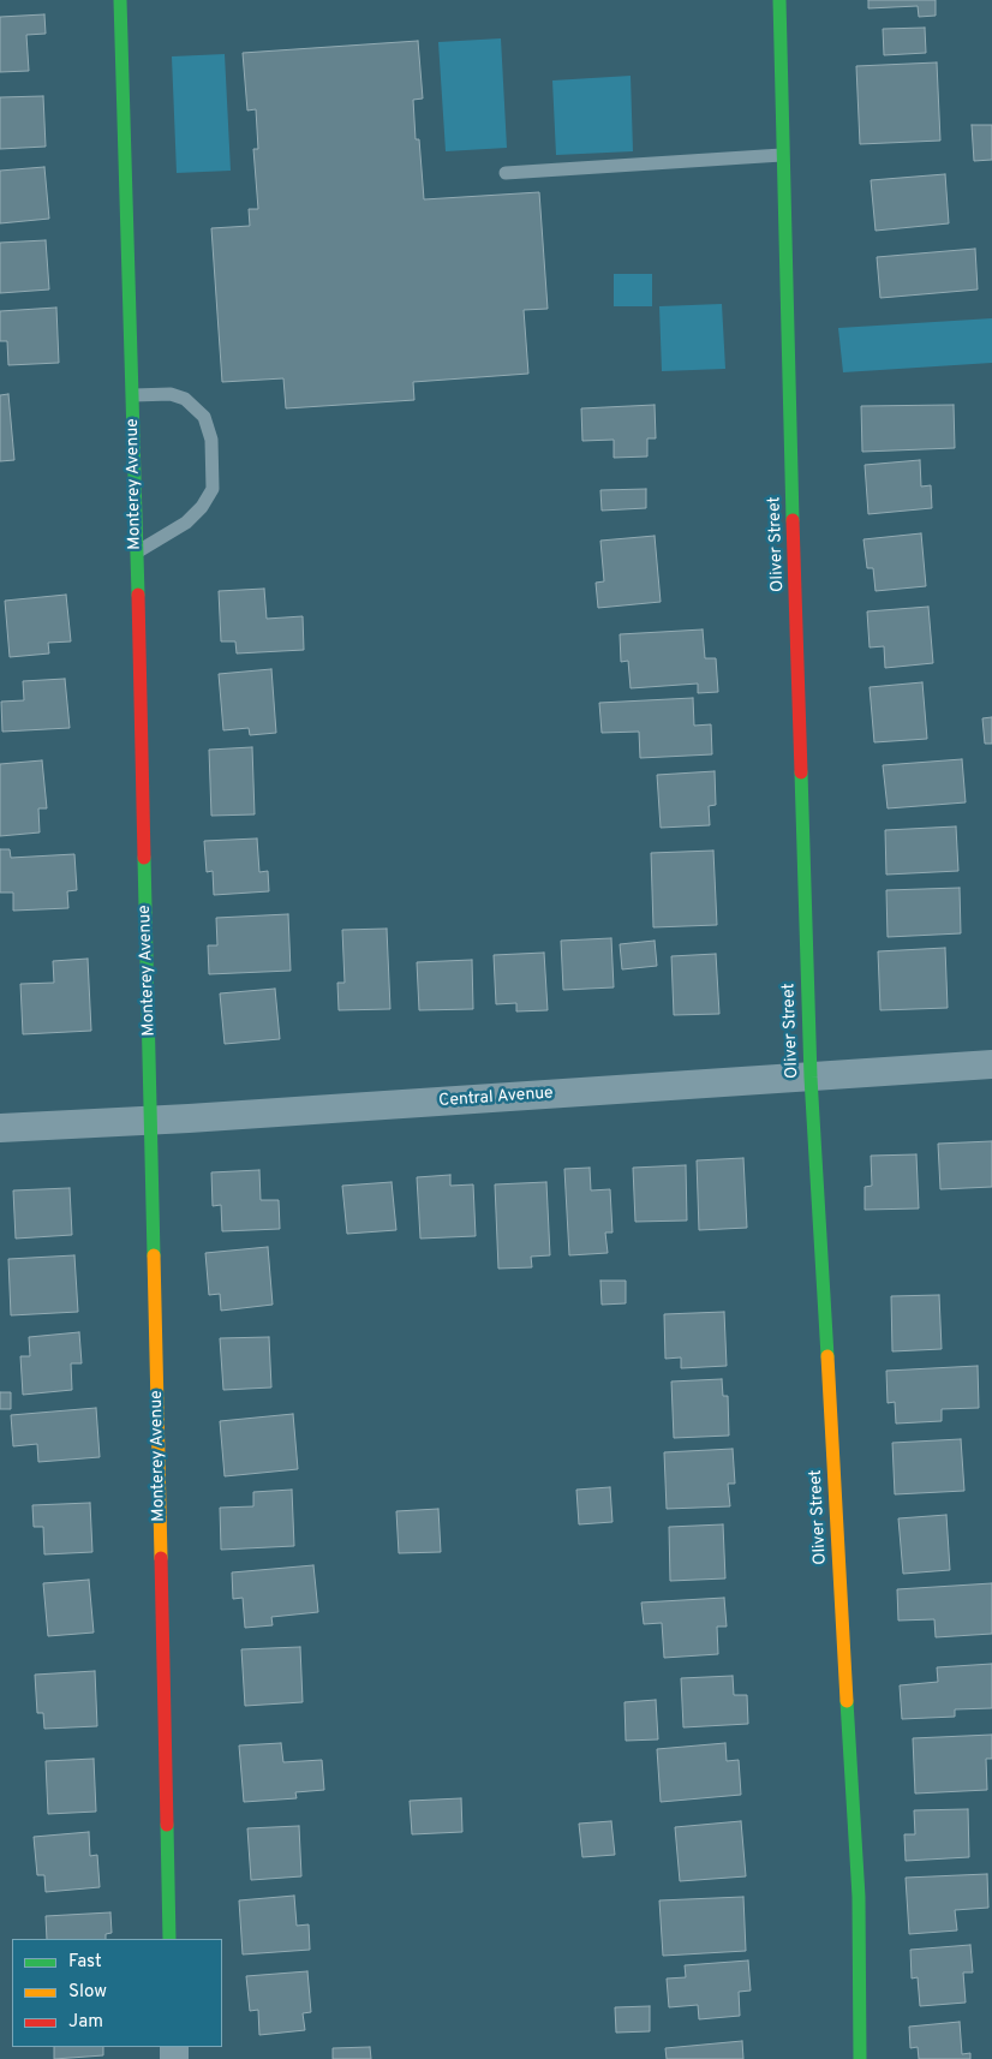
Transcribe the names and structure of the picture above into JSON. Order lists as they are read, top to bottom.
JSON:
{
  "streets": {
    "street": ["Monterey Avenue", "Oliver Street", "Central Avenue"]
  },
  "crossings": [
    ["Monterey Avenue", "Central Avenue"],
    ["Oliver Street", "Central Avenue"]
  ],
  "legend": ["Fast", "Slow", "Jam"]
}
